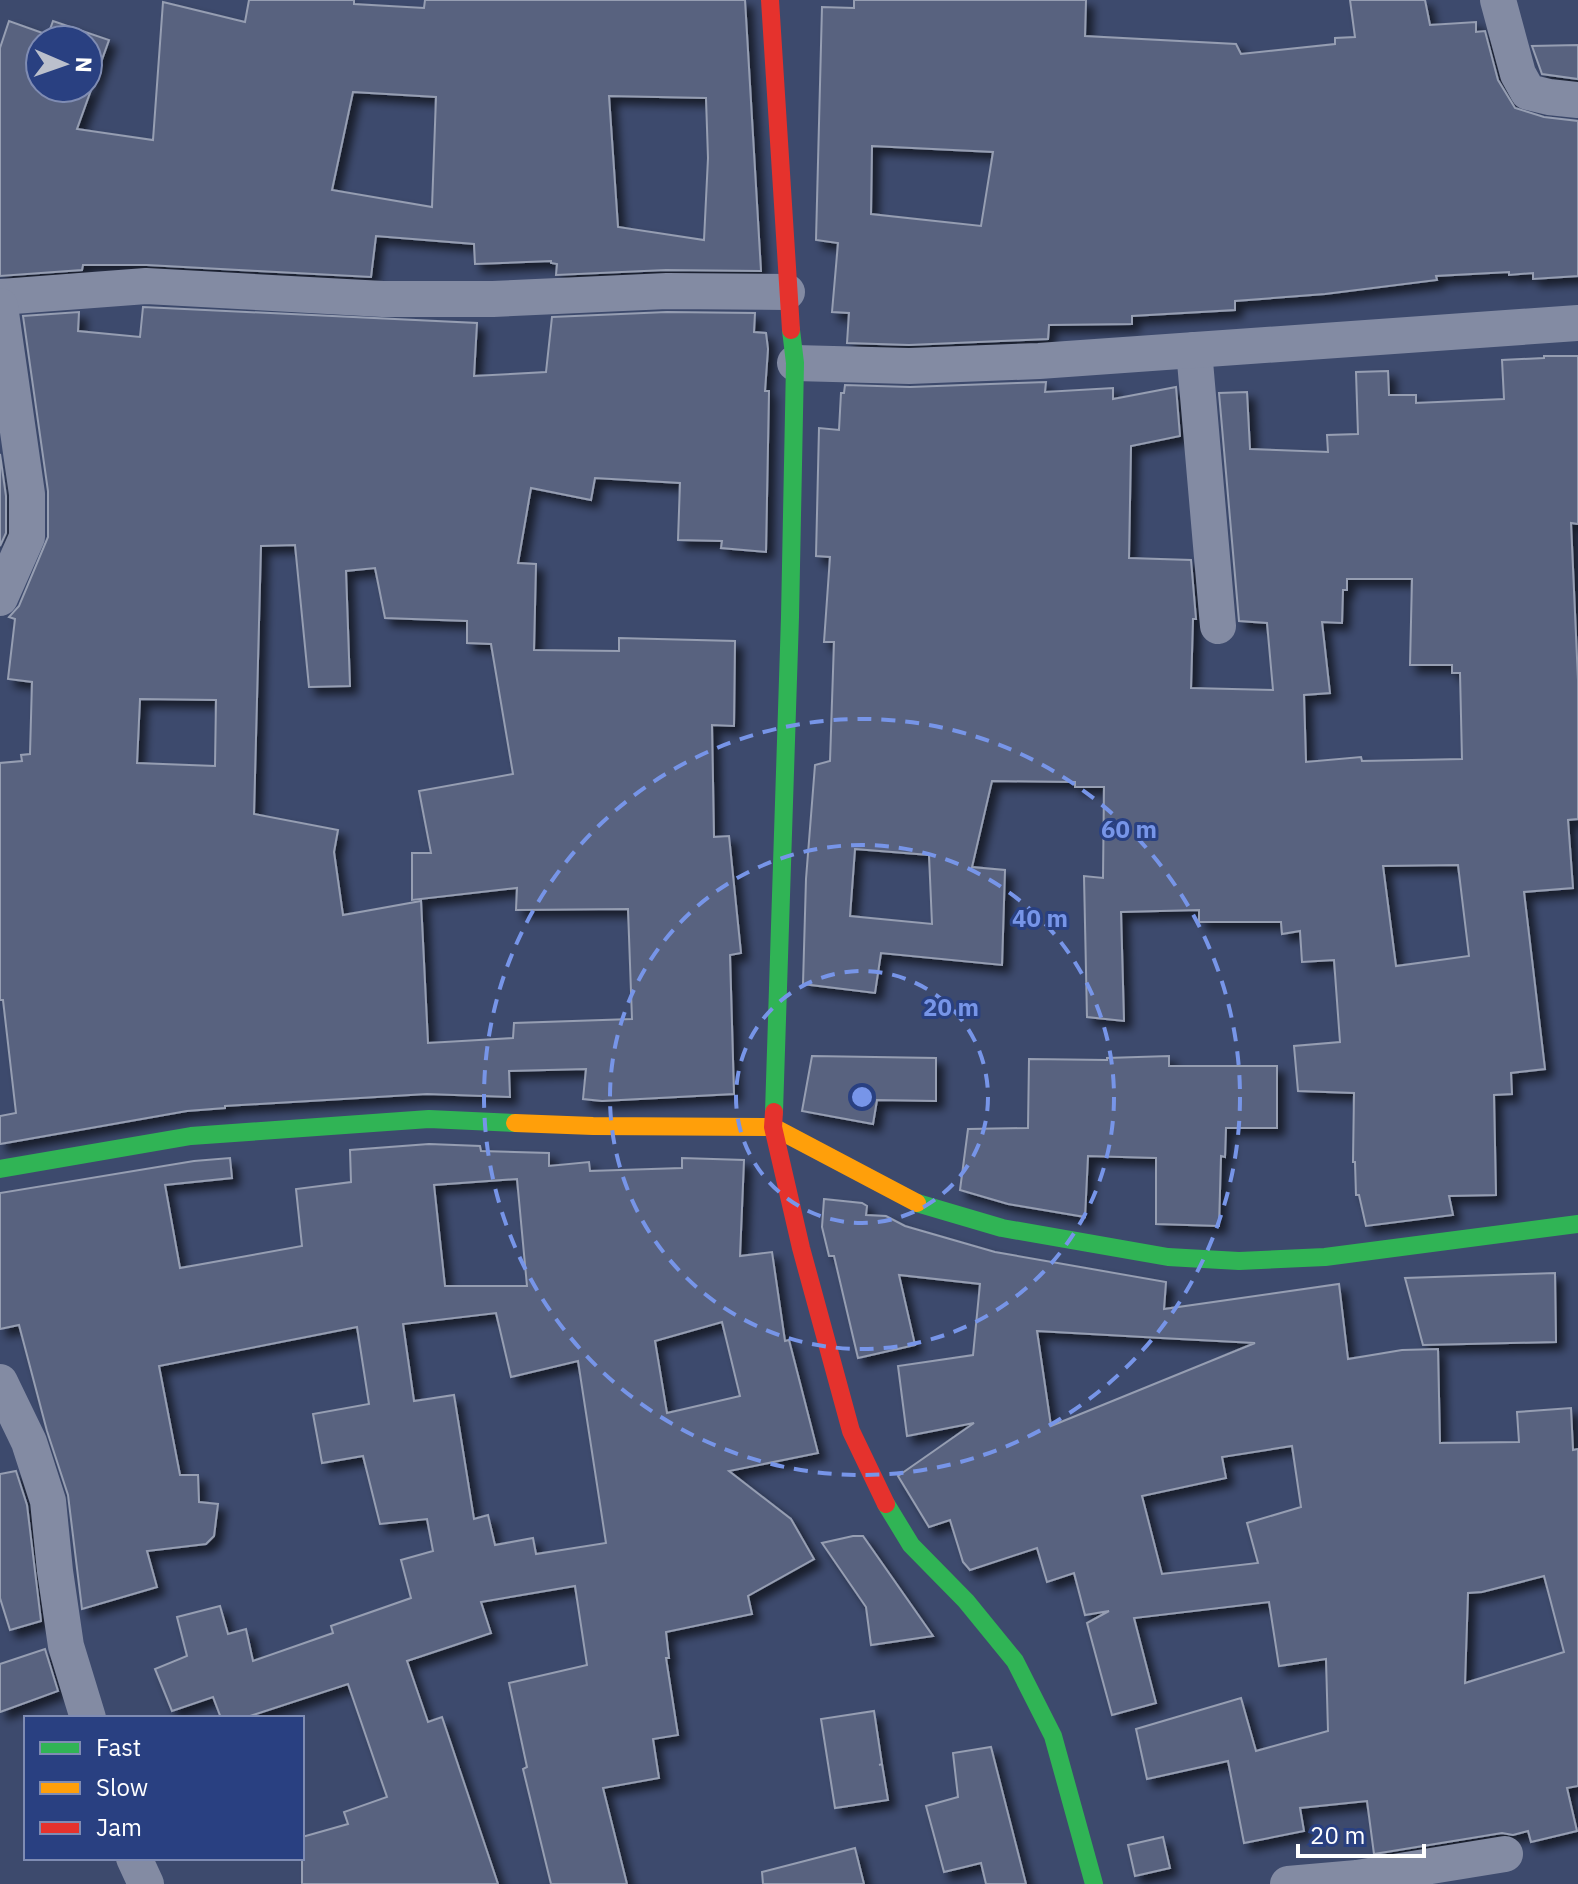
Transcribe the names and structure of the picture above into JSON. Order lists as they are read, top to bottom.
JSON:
{
  "legend": ["Fast", "Slow", "Jam"],
  "scale_bar": "20 m",
  "north": "right",
  "rings": ["60 m", "40 m", "20 m"]
}
